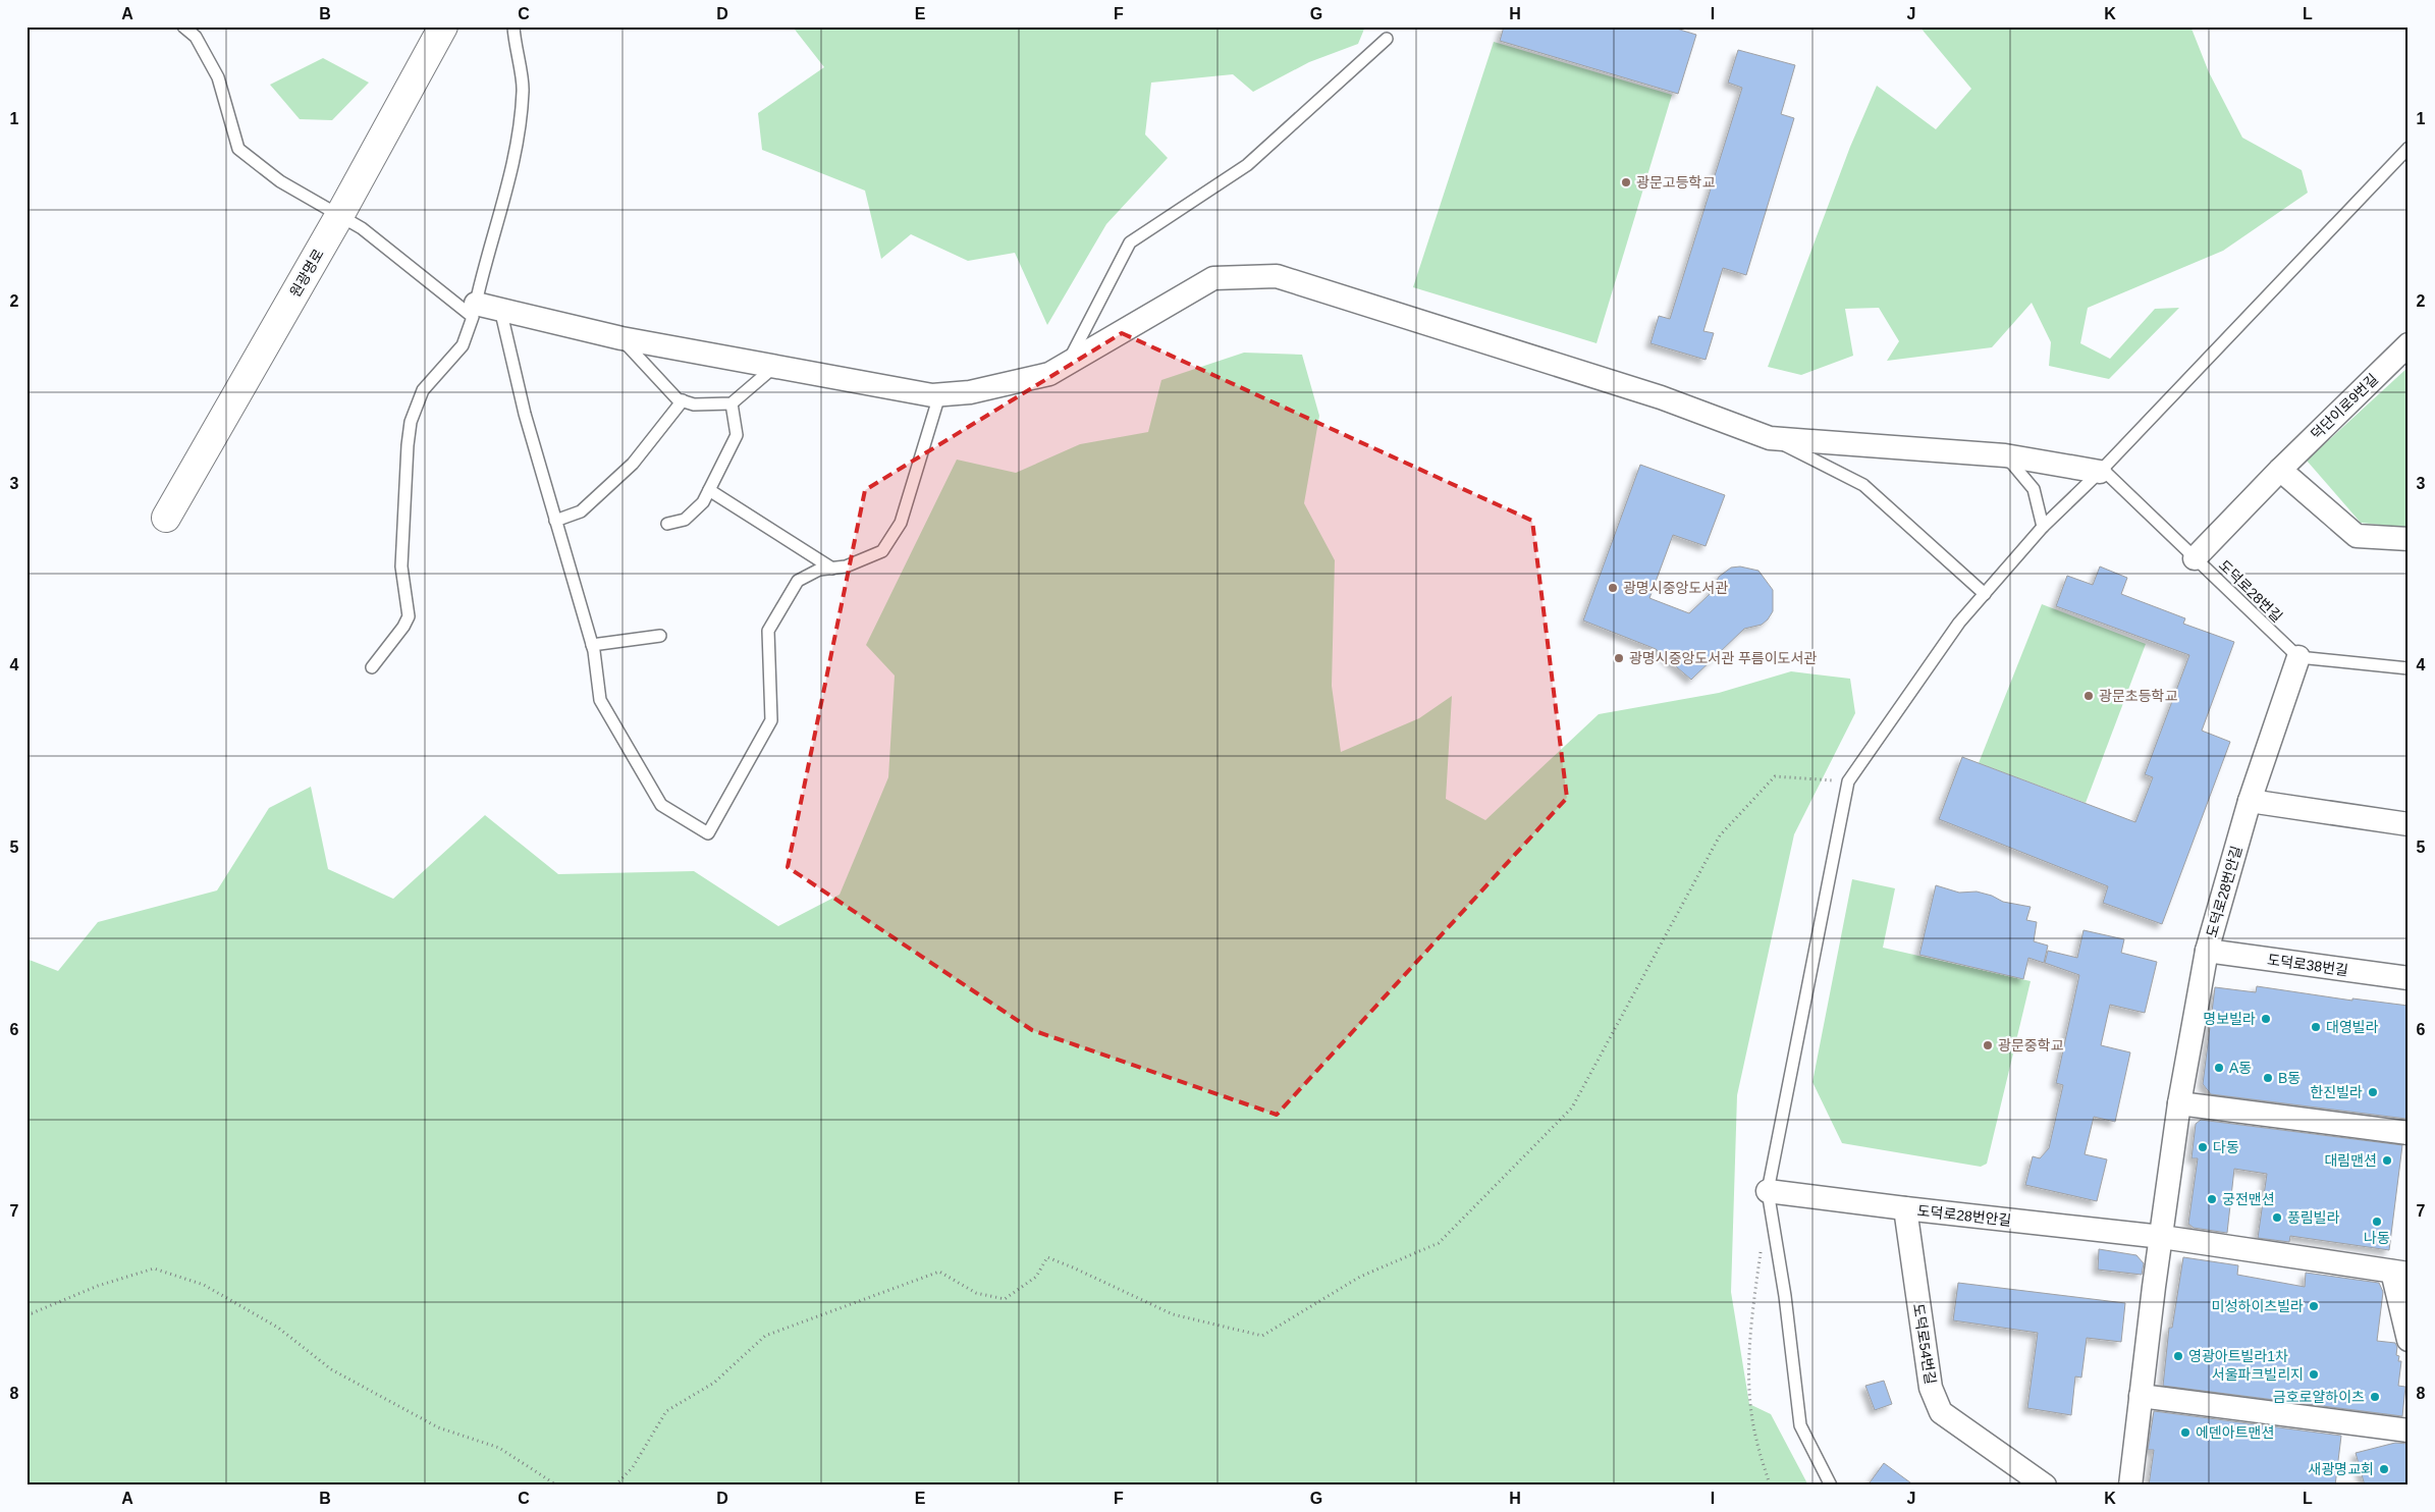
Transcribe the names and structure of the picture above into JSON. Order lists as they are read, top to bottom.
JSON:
{
  "streets": {
    "street": [
      "원광명로",
      "덕단이로9번길",
      "도덕로28번안길",
      "도덕로38번길",
      "도덕로54번길"
    ],
    "lane": ["도덕로28번길"]
  },
  "crossings": [
    ["덕단이로9번길", "도덕로28번길"],
    ["도덕로28번길", "도덕로28번안길"],
    ["도덕로28번안길", "도덕로38번길"],
    ["도덕로28번안길", "도덕로54번길"]
  ],
  "places": [
    "광문고등학교",
    "광명시중앙도서관",
    "광명시중앙도서관 푸름이도서관",
    "광문초등학교",
    "명보빌라",
    "대영빌라",
    "광문중학교",
    "A동",
    "B동",
    "한진빌라",
    "다동",
    "대림맨션",
    "궁전맨션",
    "풍림빌라",
    "나동",
    "미성하이츠빌라",
    "영광아트빌라1차",
    "서울파크빌리지",
    "금호로얄하이츠",
    "에덴아트맨션",
    "새광명교회"
  ],
  "grid": {
    "columns": [
      "A",
      "B",
      "C",
      "D",
      "E",
      "F",
      "G",
      "H",
      "I",
      "J",
      "K",
      "L"
    ],
    "rows": [
      "1",
      "2",
      "3",
      "4",
      "5",
      "6",
      "7",
      "8"
    ]
  }
}
